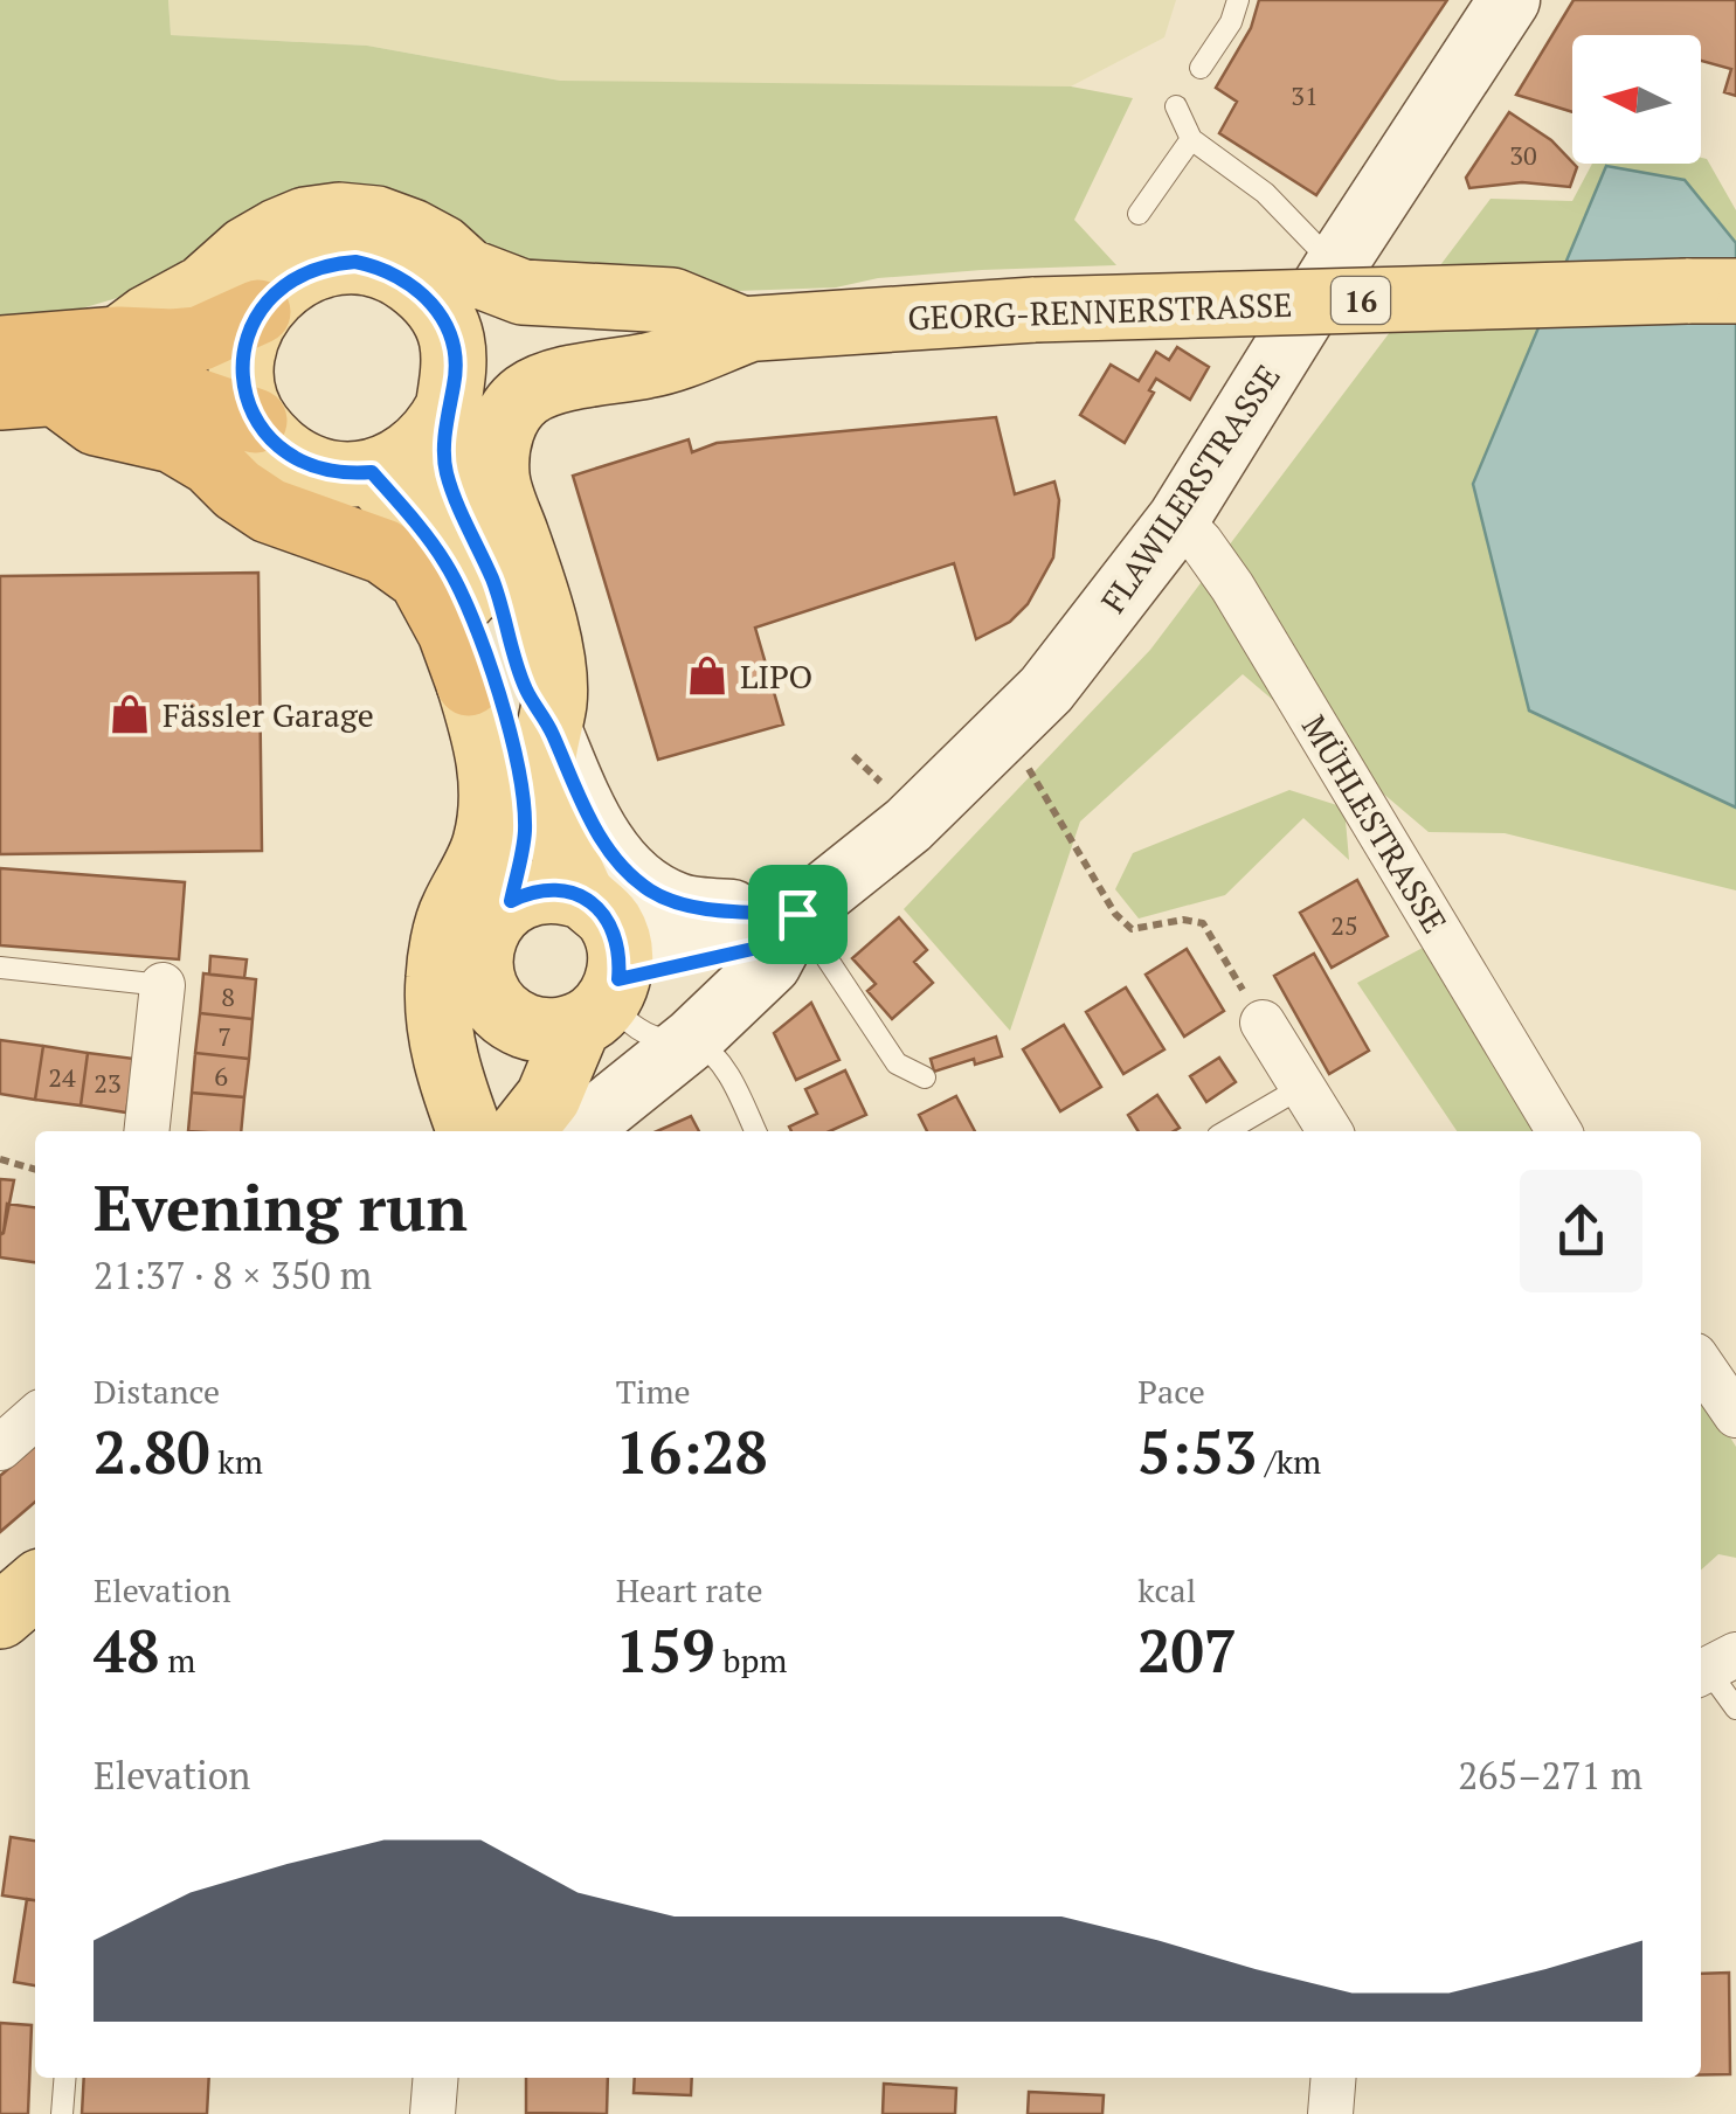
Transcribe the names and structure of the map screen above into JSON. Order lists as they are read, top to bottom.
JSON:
{
  "streets": {
    "main road": ["16", "GEORG-RENNERSTRASSE", "FLAWILERSTRASSE"],
    "street": ["MÜHLESTRASSE"]
  },
  "crossings": [
    ["16", "GEORG-RENNERSTRASSE"],
    ["FLAWILERSTRASSE", "MÜHLESTRASSE"]
  ],
  "places": {
    "shop": ["LIPO", "Fässler Garage"]
  },
  "house_numbers": [
    "31",
    "30",
    "25",
    "8",
    "7",
    "6",
    "24",
    "23"
  ],
  "north": "left",
  "page": {
    "heading": ["Evening run", "21:37 · 8 × 350 m"],
    "stats": [
      ["Distance", "2.80 km"],
      ["Time", "16:28"],
      ["Pace", "5:53 /km"],
      ["Elevation", "48 m"],
      ["Heart rate", "159 bpm"],
      ["kcal", "207"]
    ],
    "chart": ["Elevation", "265–271 m"]
  }
}
